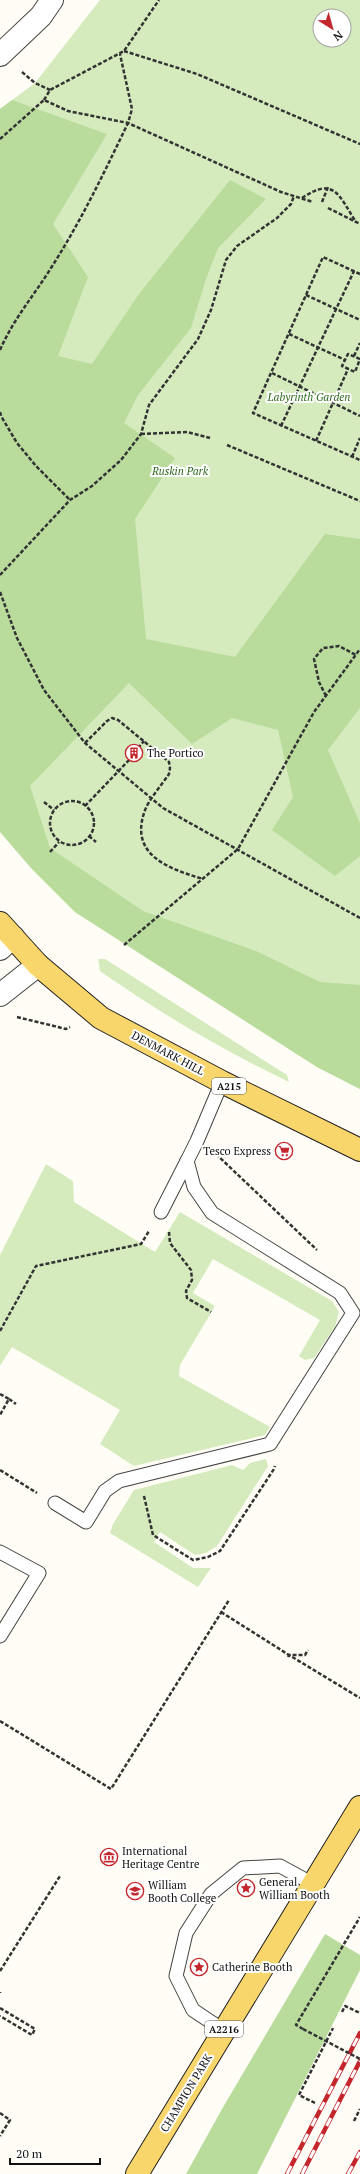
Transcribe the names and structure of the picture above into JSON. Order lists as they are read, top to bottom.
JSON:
{
  "streets": {
    "main road": [
      "DENMARK HILL",
      "A215",
      "A2216",
      "CHAMPION PARK"
    ]
  },
  "parks": ["Labyrinth Garden", "Ruskin Park"],
  "places": {
    "building": ["The Portico"],
    "supermarket": ["Tesco Express"],
    "museum": ["International Heritage Centre"],
    "place": ["General William Booth", "Catherine Booth"],
    "school or university": ["William Booth College"]
  },
  "scale_bar": "20 m",
  "north": "bottom right"
}
